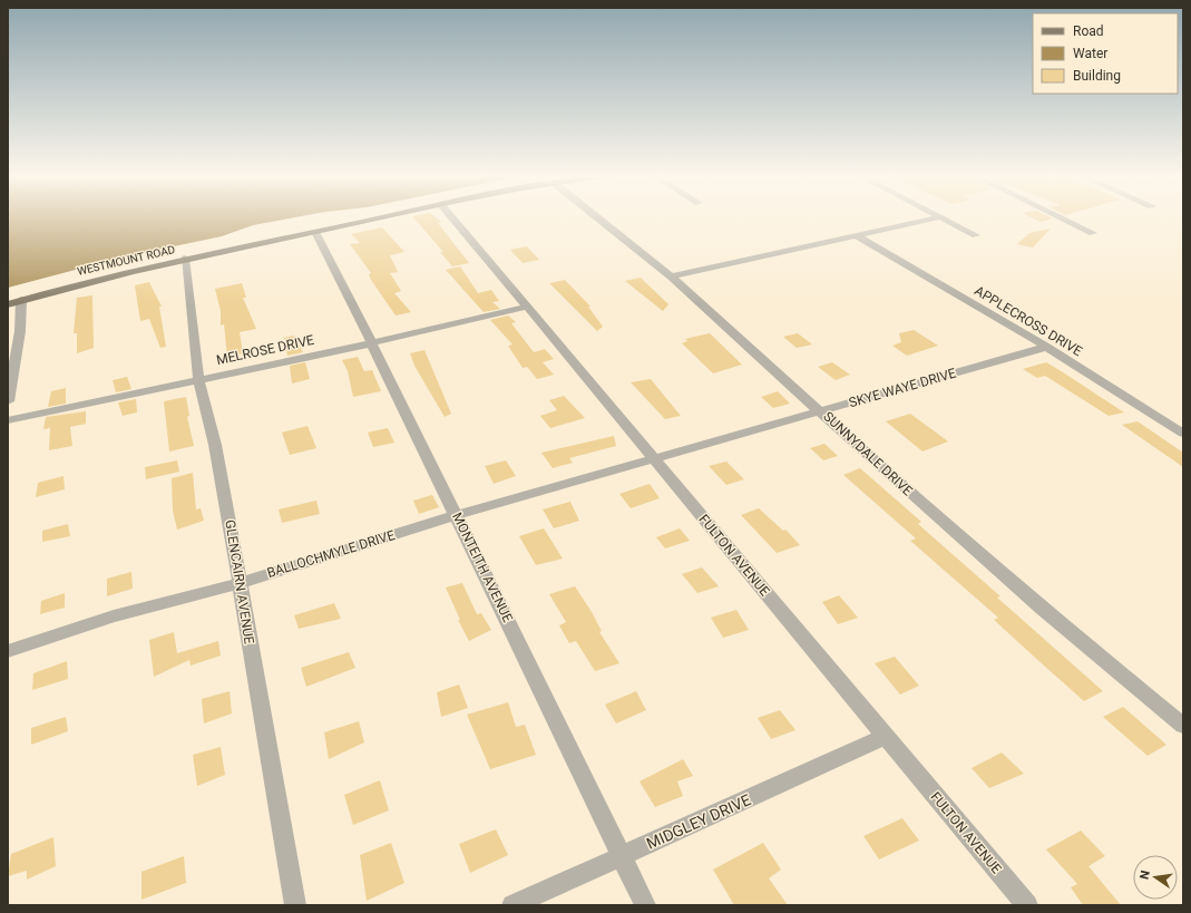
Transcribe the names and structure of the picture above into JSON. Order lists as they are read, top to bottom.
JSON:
{
  "streets": {
    "main road": ["WESTMOUNT ROAD"],
    "street": [
      "APPLECROSS DRIVE",
      "MELROSE DRIVE",
      "SKYE WAYE DRIVE",
      "SUNNYDALE DRIVE",
      "BALLOCHMYLE DRIVE",
      "FULTON AVENUE",
      "MONTEITH AVENUE",
      "GLENCAIRN AVENUE",
      "MIDGLEY DRIVE"
    ]
  },
  "crossings": [
    ["WESTMOUNT ROAD", "MONTEITH AVENUE"],
    ["WESTMOUNT ROAD", "GLENCAIRN AVENUE"],
    ["APPLECROSS DRIVE", "SKYE WAYE DRIVE"],
    ["MELROSE DRIVE", "FULTON AVENUE"],
    ["MELROSE DRIVE", "MONTEITH AVENUE"],
    ["MELROSE DRIVE", "GLENCAIRN AVENUE"],
    ["SKYE WAYE DRIVE", "SUNNYDALE DRIVE"],
    ["SKYE WAYE DRIVE", "BALLOCHMYLE DRIVE"],
    ["SKYE WAYE DRIVE", "FULTON AVENUE"],
    ["BALLOCHMYLE DRIVE", "FULTON AVENUE"],
    ["BALLOCHMYLE DRIVE", "MONTEITH AVENUE"],
    ["BALLOCHMYLE DRIVE", "GLENCAIRN AVENUE"],
    ["FULTON AVENUE", "MIDGLEY DRIVE"],
    ["MONTEITH AVENUE", "MIDGLEY DRIVE"]
  ],
  "legend": ["Road", "Water", "Building"],
  "north": "left"
}
